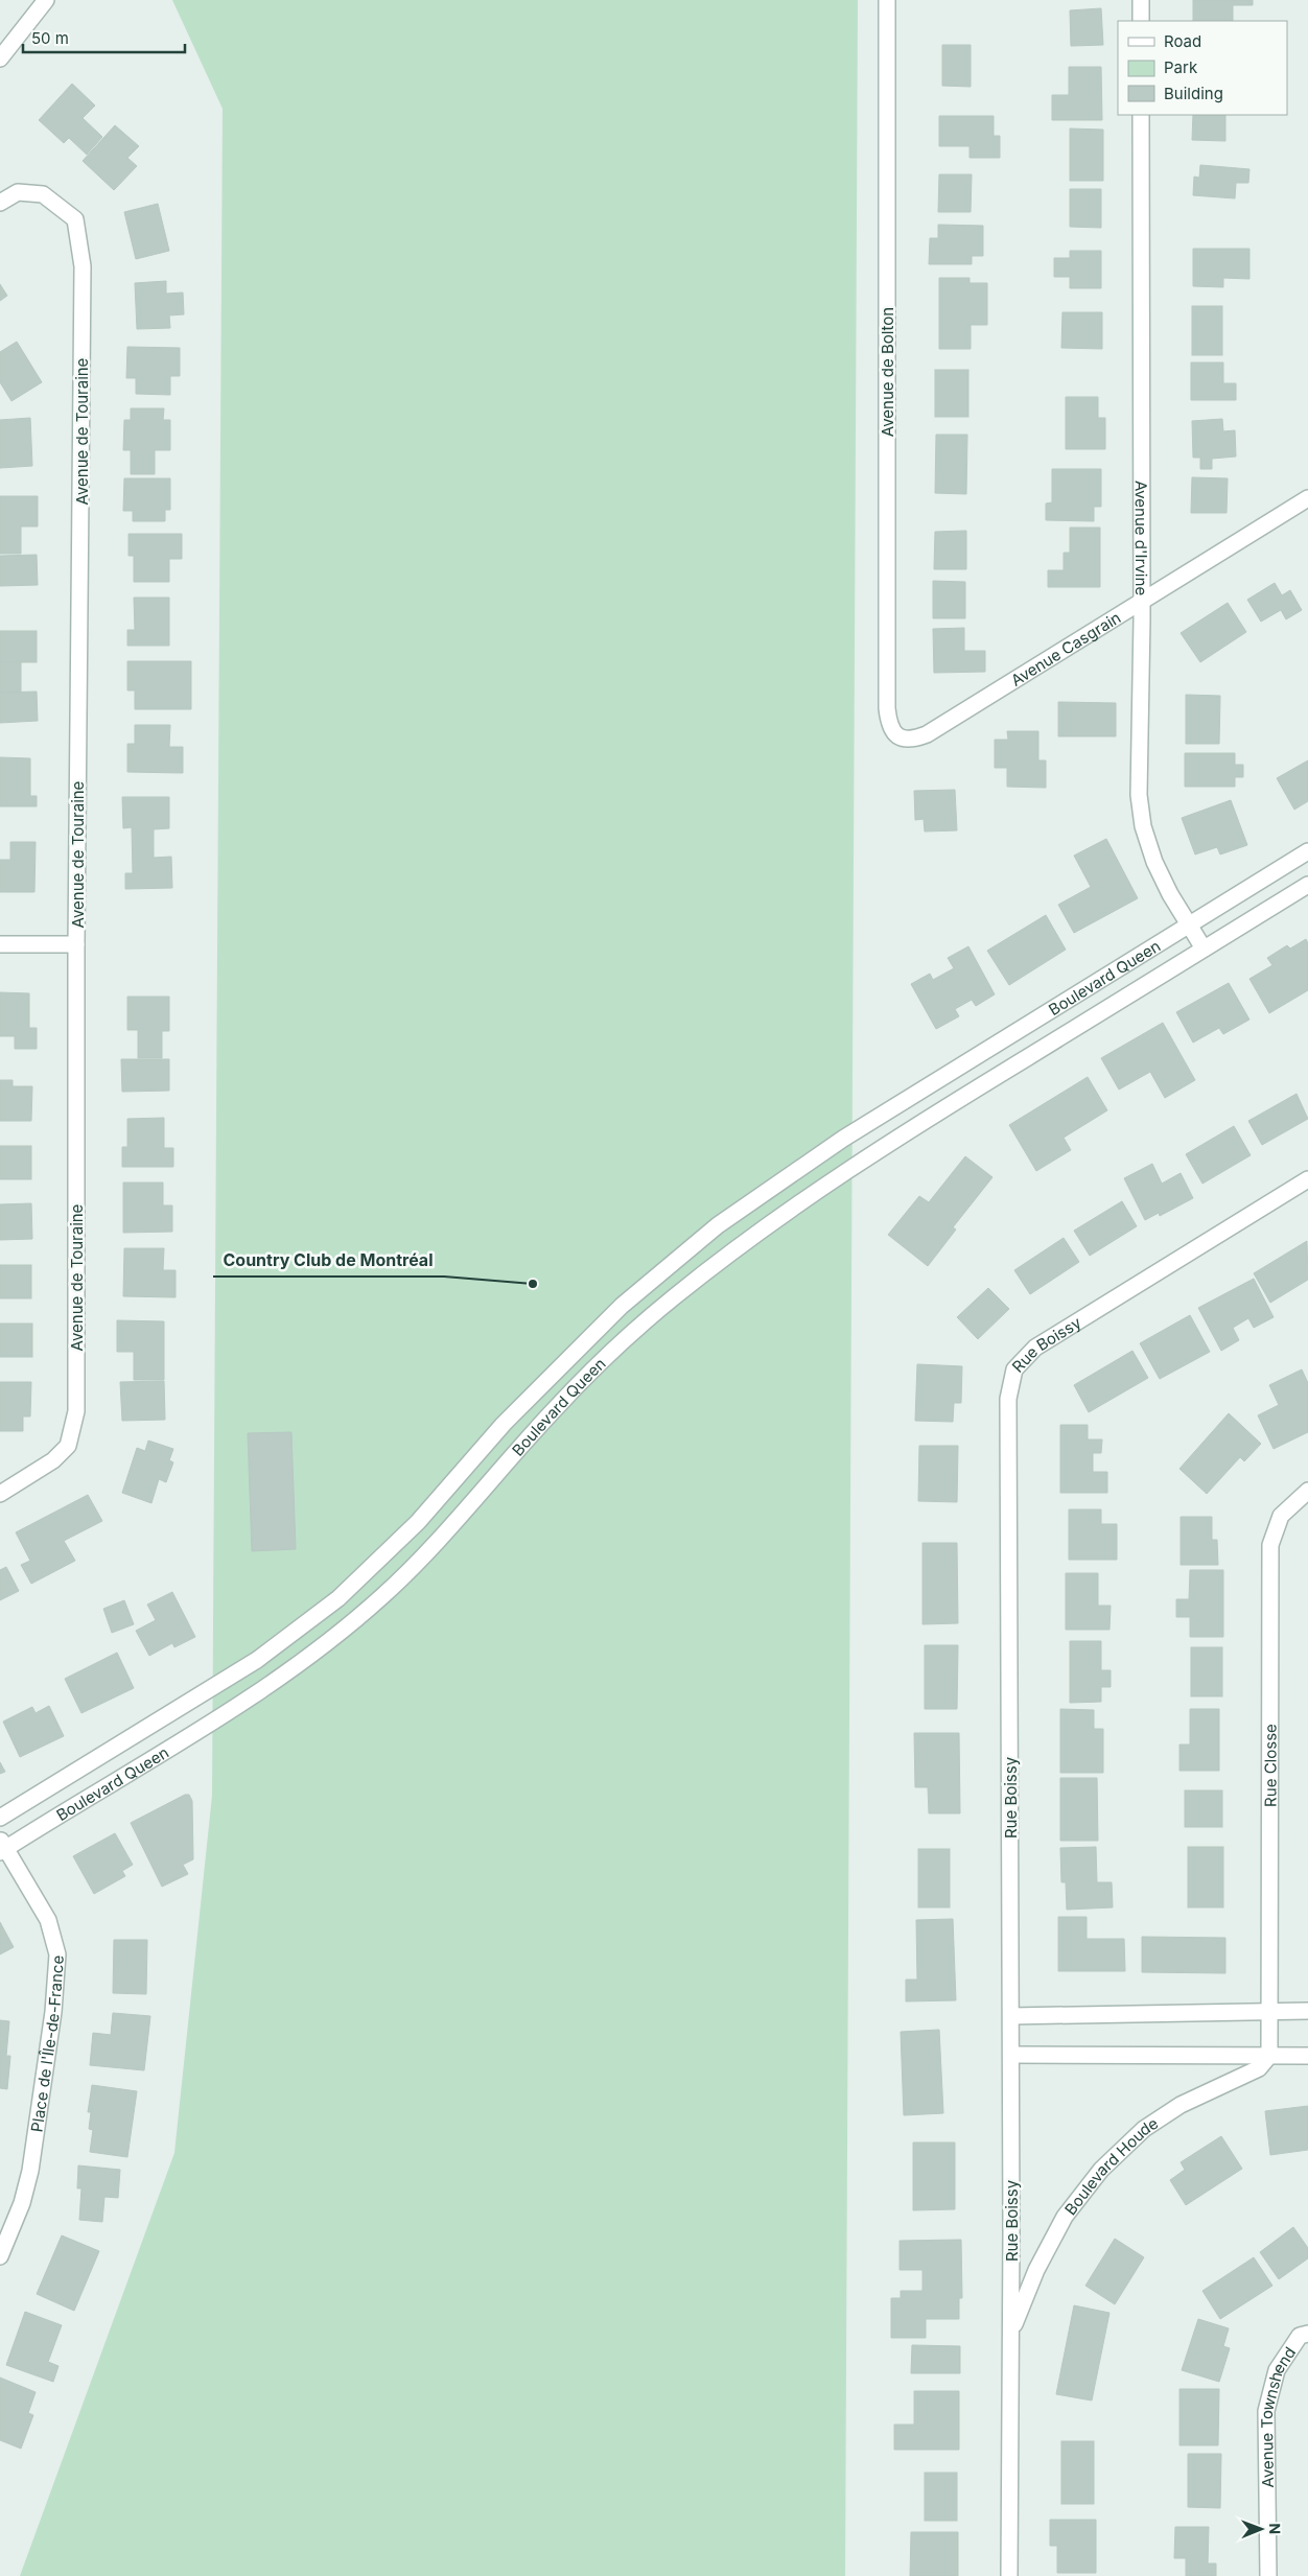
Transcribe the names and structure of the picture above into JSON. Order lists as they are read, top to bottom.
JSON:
{
  "streets": {
    "street": [
      "Avenue de Bolton",
      "Avenue de Touraine",
      "Avenue d'Irvine",
      "Avenue Casgrain",
      "Boulevard Queen",
      "Rue Boissy",
      "Rue Closse",
      "Place de l'Île-de-France",
      "Boulevard Houde",
      "Avenue Townshend"
    ]
  },
  "crossings": [
    ["Avenue de Bolton", "Avenue Casgrain"],
    ["Avenue d'Irvine", "Avenue Casgrain"],
    ["Avenue d'Irvine", "Boulevard Queen"],
    ["Boulevard Queen", "Place de l'Île-de-France"],
    ["Rue Boissy", "Boulevard Houde"],
    ["Rue Closse", "Boulevard Houde"]
  ],
  "places": ["Country Club de Montréal"],
  "legend": ["Road", "Park", "Building"],
  "scale_bar": "50 m",
  "north": "right"
}
